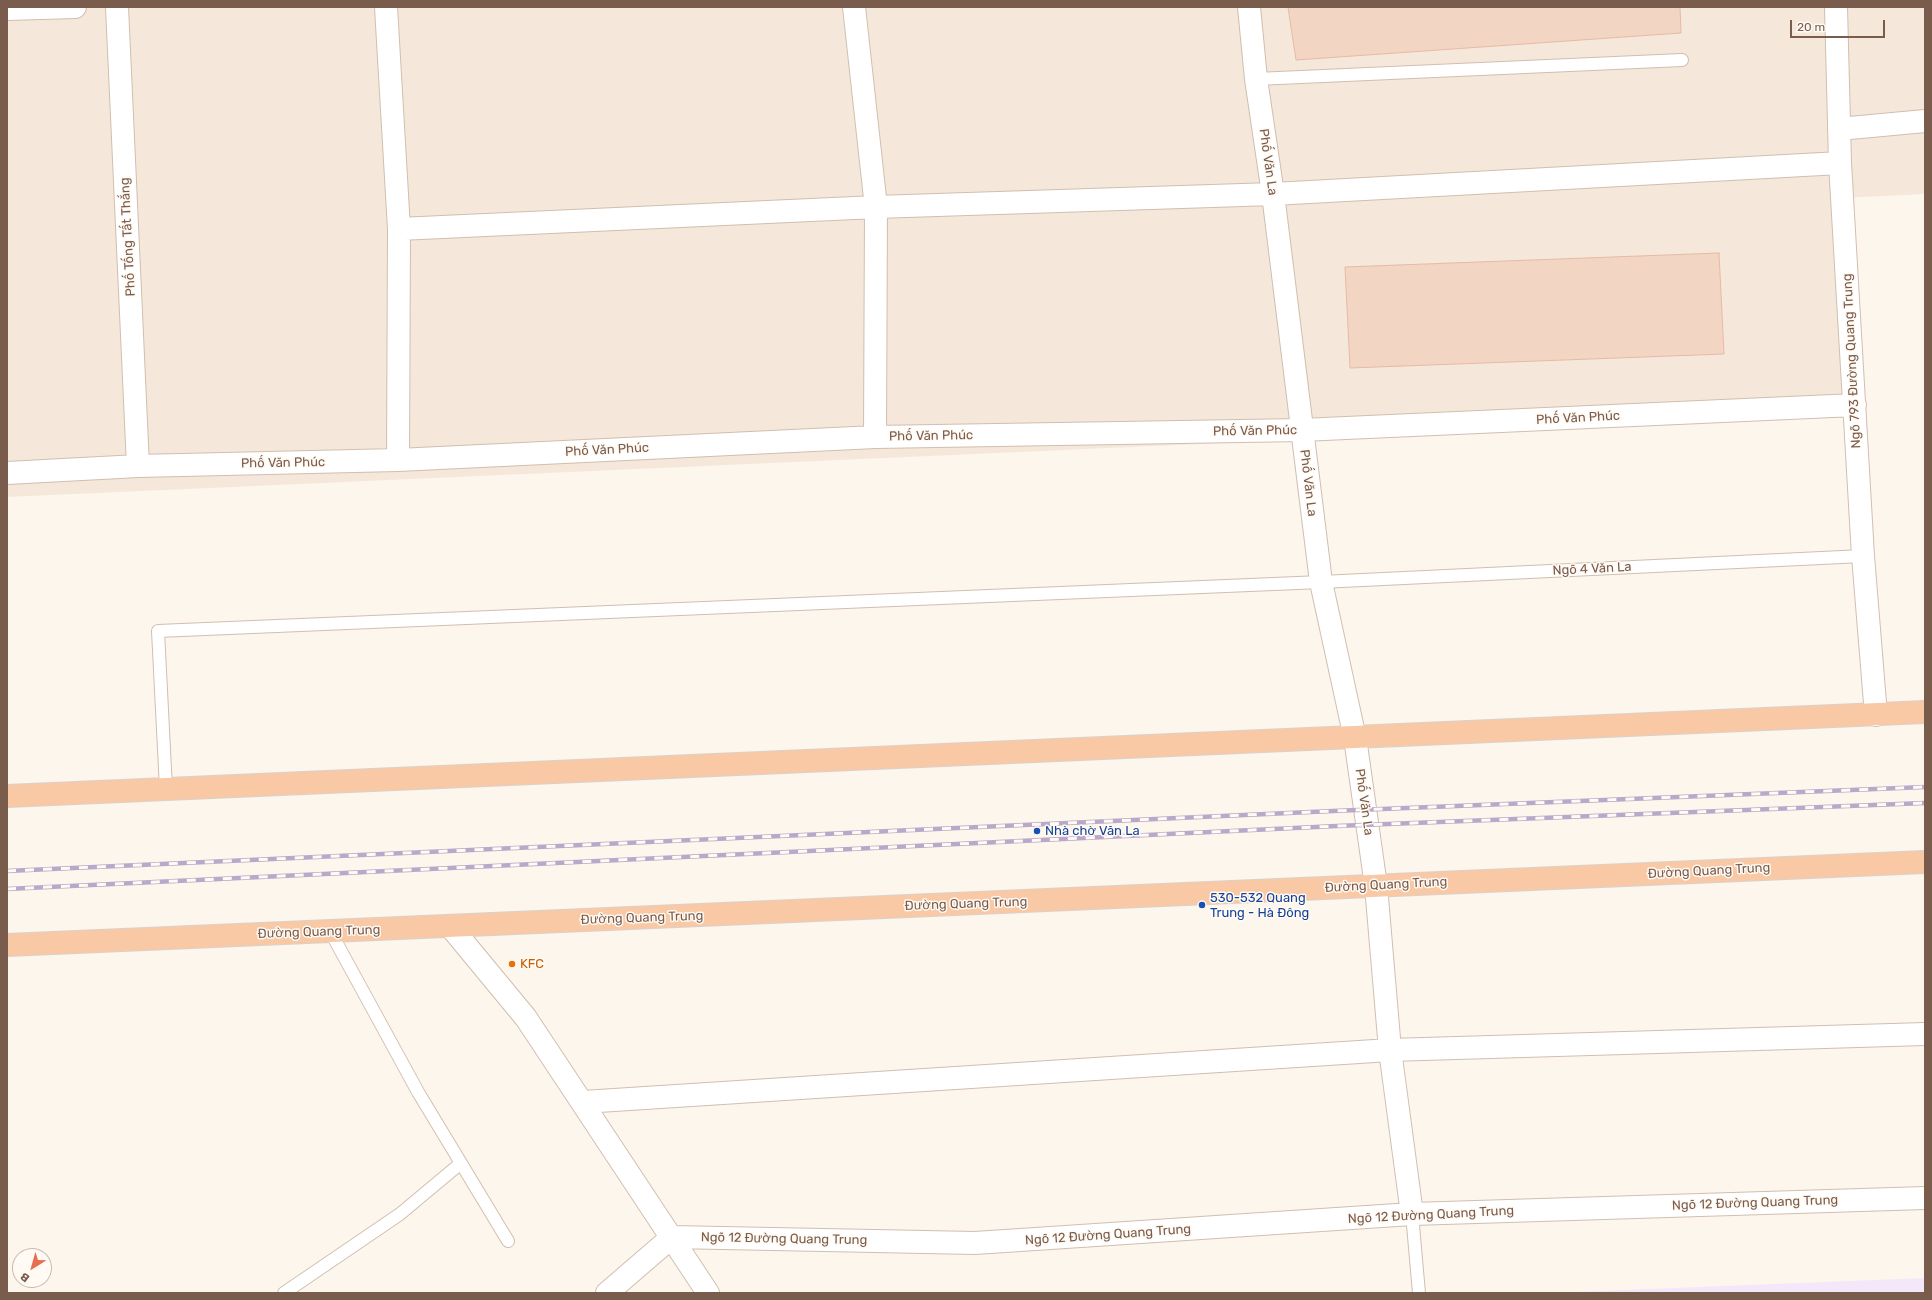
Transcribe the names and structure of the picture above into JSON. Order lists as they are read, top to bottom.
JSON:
{
  "streets": {
    "highway": ["Đường Quang Trung"],
    "street": [
      "Phố Văn La",
      "Phố Tống Tất Thắng",
      "Ngõ 793 Đường Quang Trung",
      "Phố Văn Phúc",
      "Ngõ 12 Đường Quang Trung"
    ],
    "lane": ["Ngõ 4 Văn La"]
  },
  "crossings": [
    ["Phố Văn La", "Phố Văn Phúc"],
    ["Phố Văn La", "Ngõ 4 Văn La"],
    ["Phố Văn La", "Đường Quang Trung"],
    ["Phố Văn La", "Ngõ 12 Đường Quang Trung"],
    ["Phố Tống Tất Thắng", "Phố Văn Phúc"],
    ["Ngõ 793 Đường Quang Trung", "Phố Văn Phúc"],
    ["Ngõ 793 Đường Quang Trung", "Ngõ 4 Văn La"]
  ],
  "places": ["Nhà chờ Văn La", "530-532 Quang Trung - Hà Đông", "KFC"],
  "scale_bar": "20 m",
  "north": "bottom left"
}
